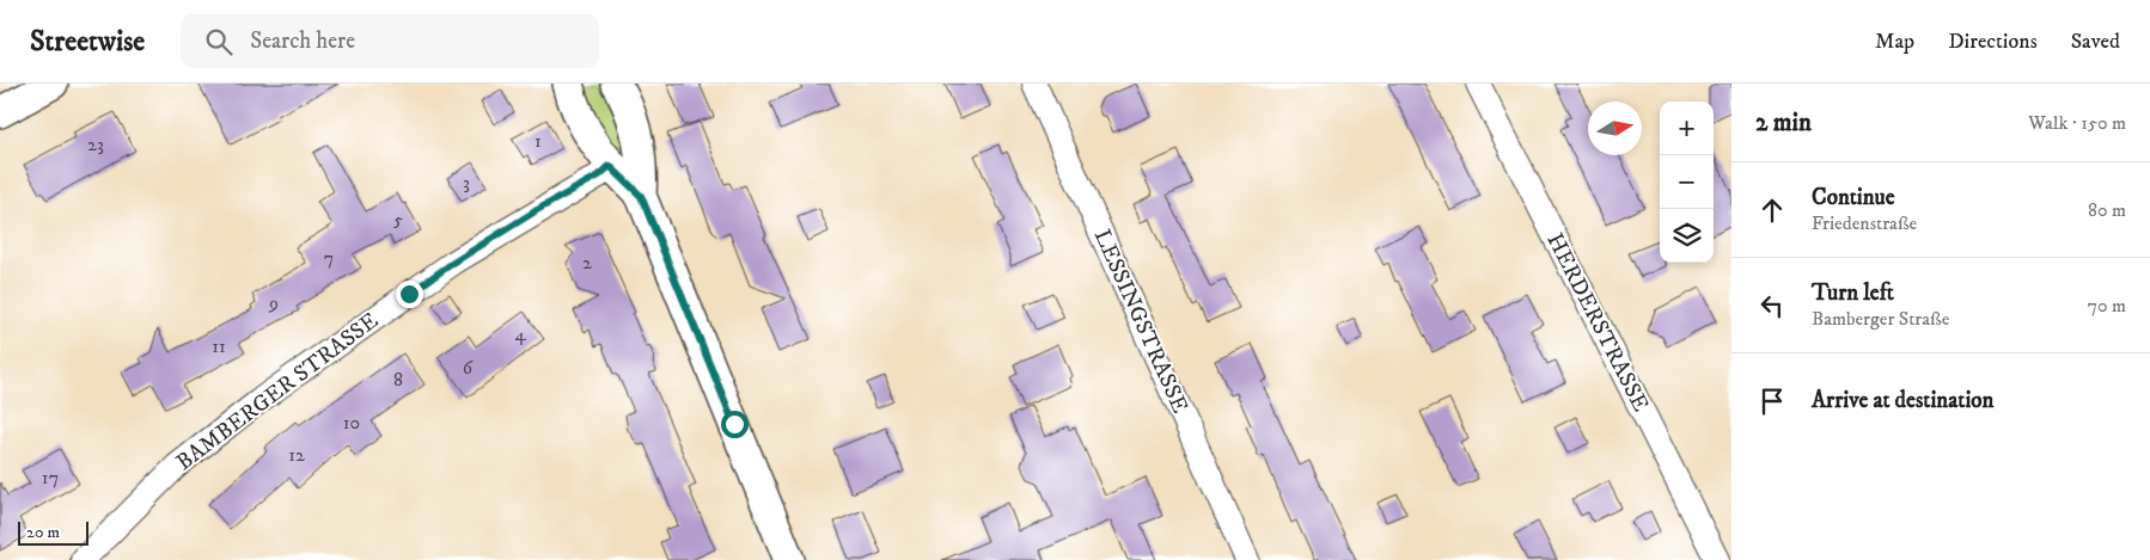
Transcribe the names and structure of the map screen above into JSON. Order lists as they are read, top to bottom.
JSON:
{
  "streets": {
    "street": ["LESSINGSTRASSE", "HERDERSTRASSE", "BAMBERGER STRASSE"]
  },
  "house_numbers": [
    "1",
    "23",
    "3",
    "5",
    "7",
    "2",
    "9",
    "4",
    "11",
    "6",
    "8",
    "10",
    "12",
    "17"
  ],
  "scale_bar": "20 m",
  "north": "right",
  "page": {
    "header": "Streetwise",
    "search": "Search here",
    "nav": ["Map", "Directions", "Saved"],
    "heading": ["2 min", "Walk · 150 m"],
    "map_buttons": ["+", "−"],
    "list": [
      ["Continue", "Friedenstraße", "80 m"],
      ["Turn left", "Bamberger Straße", "70 m"],
      "Arrive at destination"
    ],
    "scale": "20 m"
  }
}
